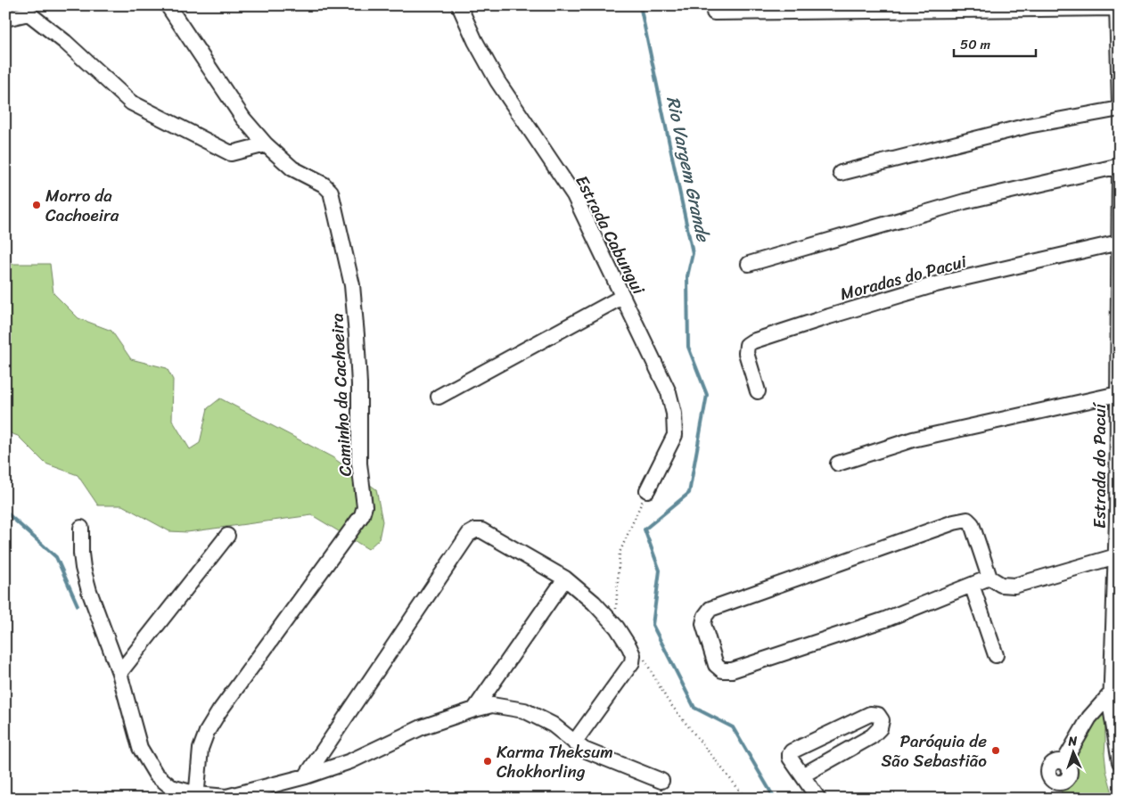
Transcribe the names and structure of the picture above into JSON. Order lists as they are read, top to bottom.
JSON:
{
  "streets": {
    "street": [
      "Estrada Cabungui",
      "Moradas do Pacui",
      "Caminho da Cachoeira",
      "Estrada do Pacuí"
    ]
  },
  "crossings": [
    ["Moradas do Pacui", "Estrada do Pacuí"]
  ],
  "water": ["Rio Vargem Grande"],
  "places": ["Morro da Cachoeira", "Paróquia de São Sebastião", "Karma Theksum Chokhorling"],
  "scale_bar": "50 m",
  "north": "top"
}
